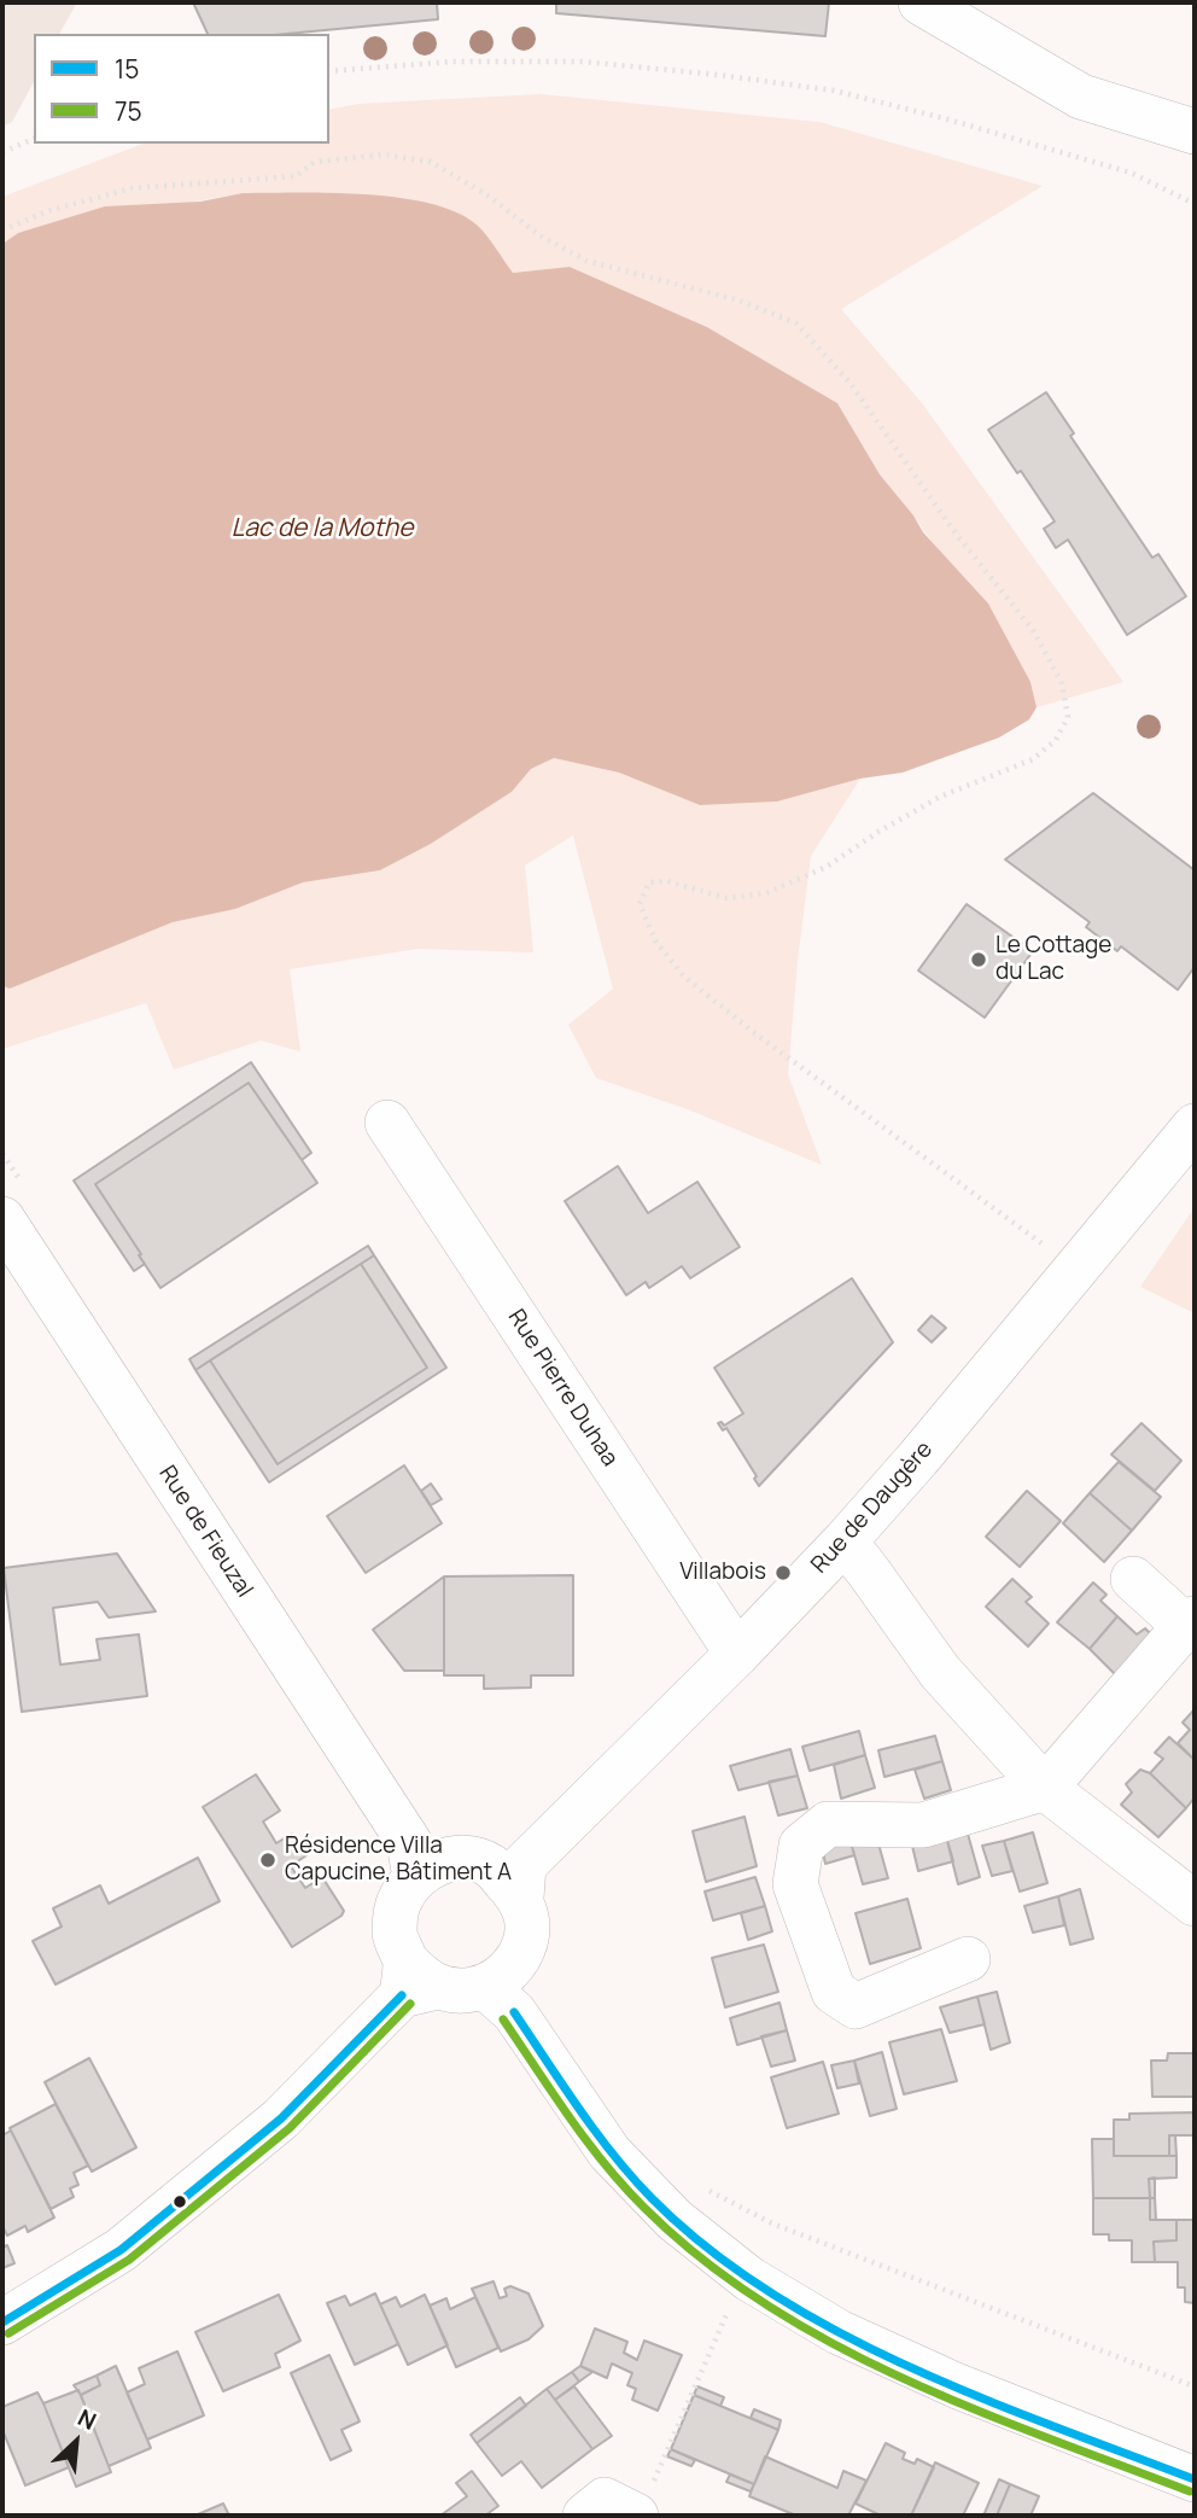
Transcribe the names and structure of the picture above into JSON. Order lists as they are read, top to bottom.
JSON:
{
  "streets": {
    "street": ["Rue Pierre Duhaa", "Rue de Daugère", "Rue de Fieuzal"]
  },
  "crossings": [
    ["Rue Pierre Duhaa", "Rue de Daugère"],
    ["Rue de Daugère", "Rue de Fieuzal"]
  ],
  "water": ["Lac de la Mothe"],
  "places": ["Le Cottage du Lac", "Villabois", "Résidence Villa Capucine, Bâtiment A"],
  "lines": ["transit line 15", "transit line 75"],
  "legend": ["15", "75"],
  "north": "top right"
}
